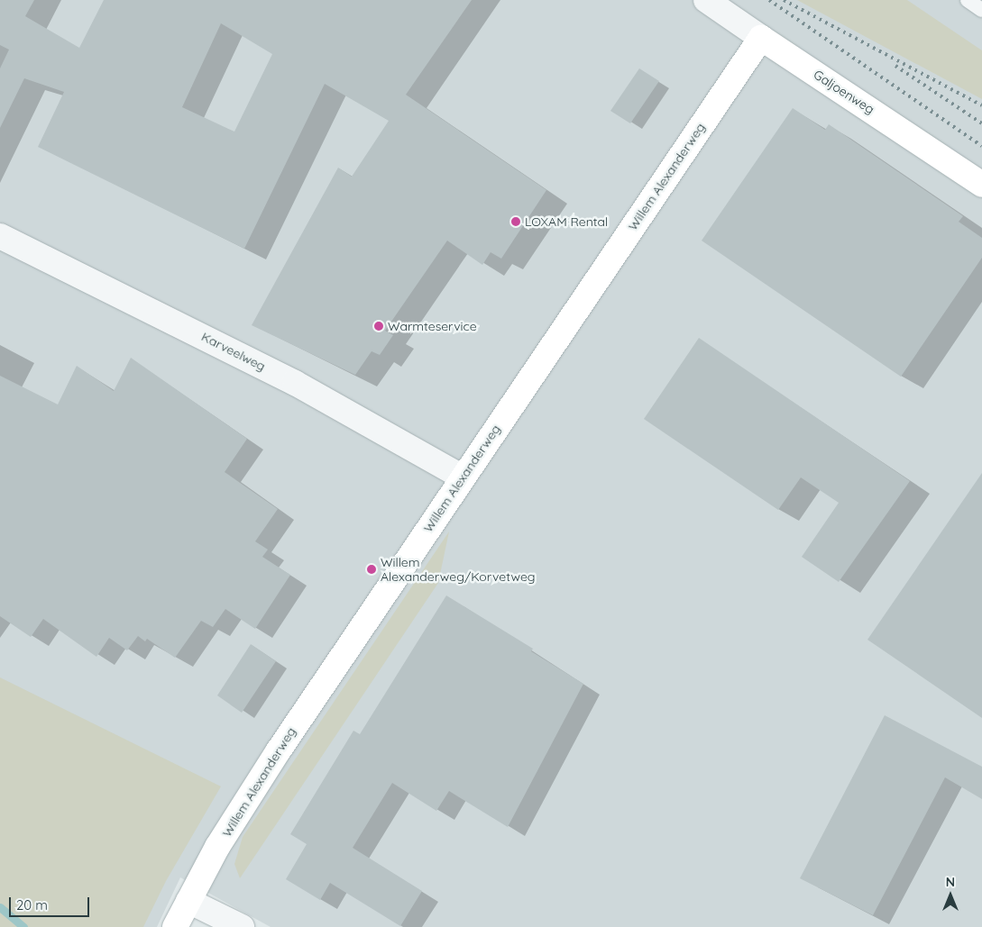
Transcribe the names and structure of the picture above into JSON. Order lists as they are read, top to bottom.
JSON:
{
  "streets": {
    "street": ["Galjoenweg", "Willem Alexanderweg", "Karveelweg"]
  },
  "crossings": [
    ["Galjoenweg", "Willem Alexanderweg"],
    ["Willem Alexanderweg", "Karveelweg"]
  ],
  "places": ["LOXAM Rental", "Warmteservice", "Willem Alexanderweg/Korvetweg"],
  "scale_bar": "20 m",
  "north": "top"
}
